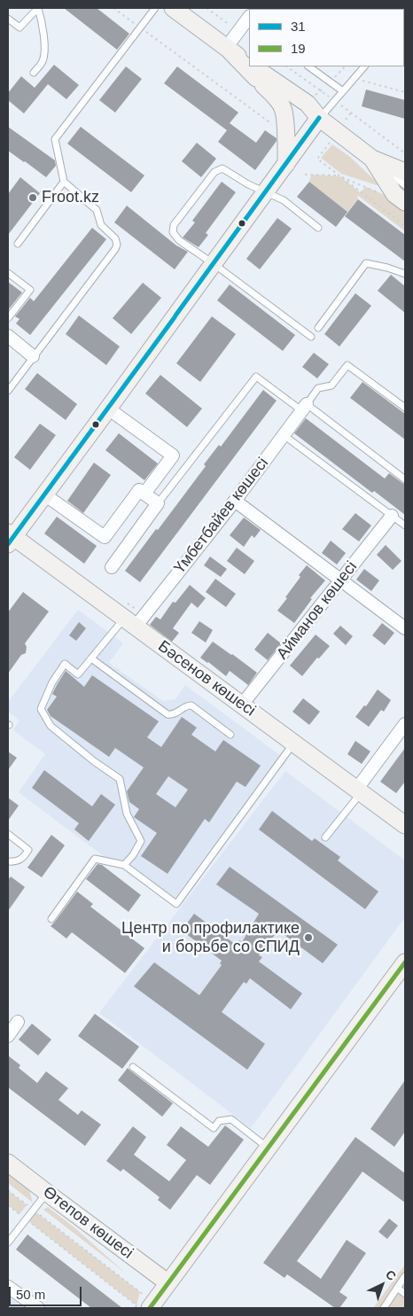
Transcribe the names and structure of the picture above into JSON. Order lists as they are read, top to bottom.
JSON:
{
  "streets": {
    "street": [
      "Үмбетбайев көшесі",
      "Айманов көшесі",
      "Бәсенов көшесі",
      "Өтепов көшесі"
    ]
  },
  "crossings": [
    ["Үмбетбайев көшесі", "Бәсенов көшесі"],
    ["Айманов көшесі", "Бәсенов көшесі"]
  ],
  "places": ["Froot.kz", "Центр по профилактике и борьбе со СПИД"],
  "lines": ["transit line 31", "transit line 19"],
  "legend": ["31", "19"],
  "scale_bar": "50 m",
  "north": "top right"
}
